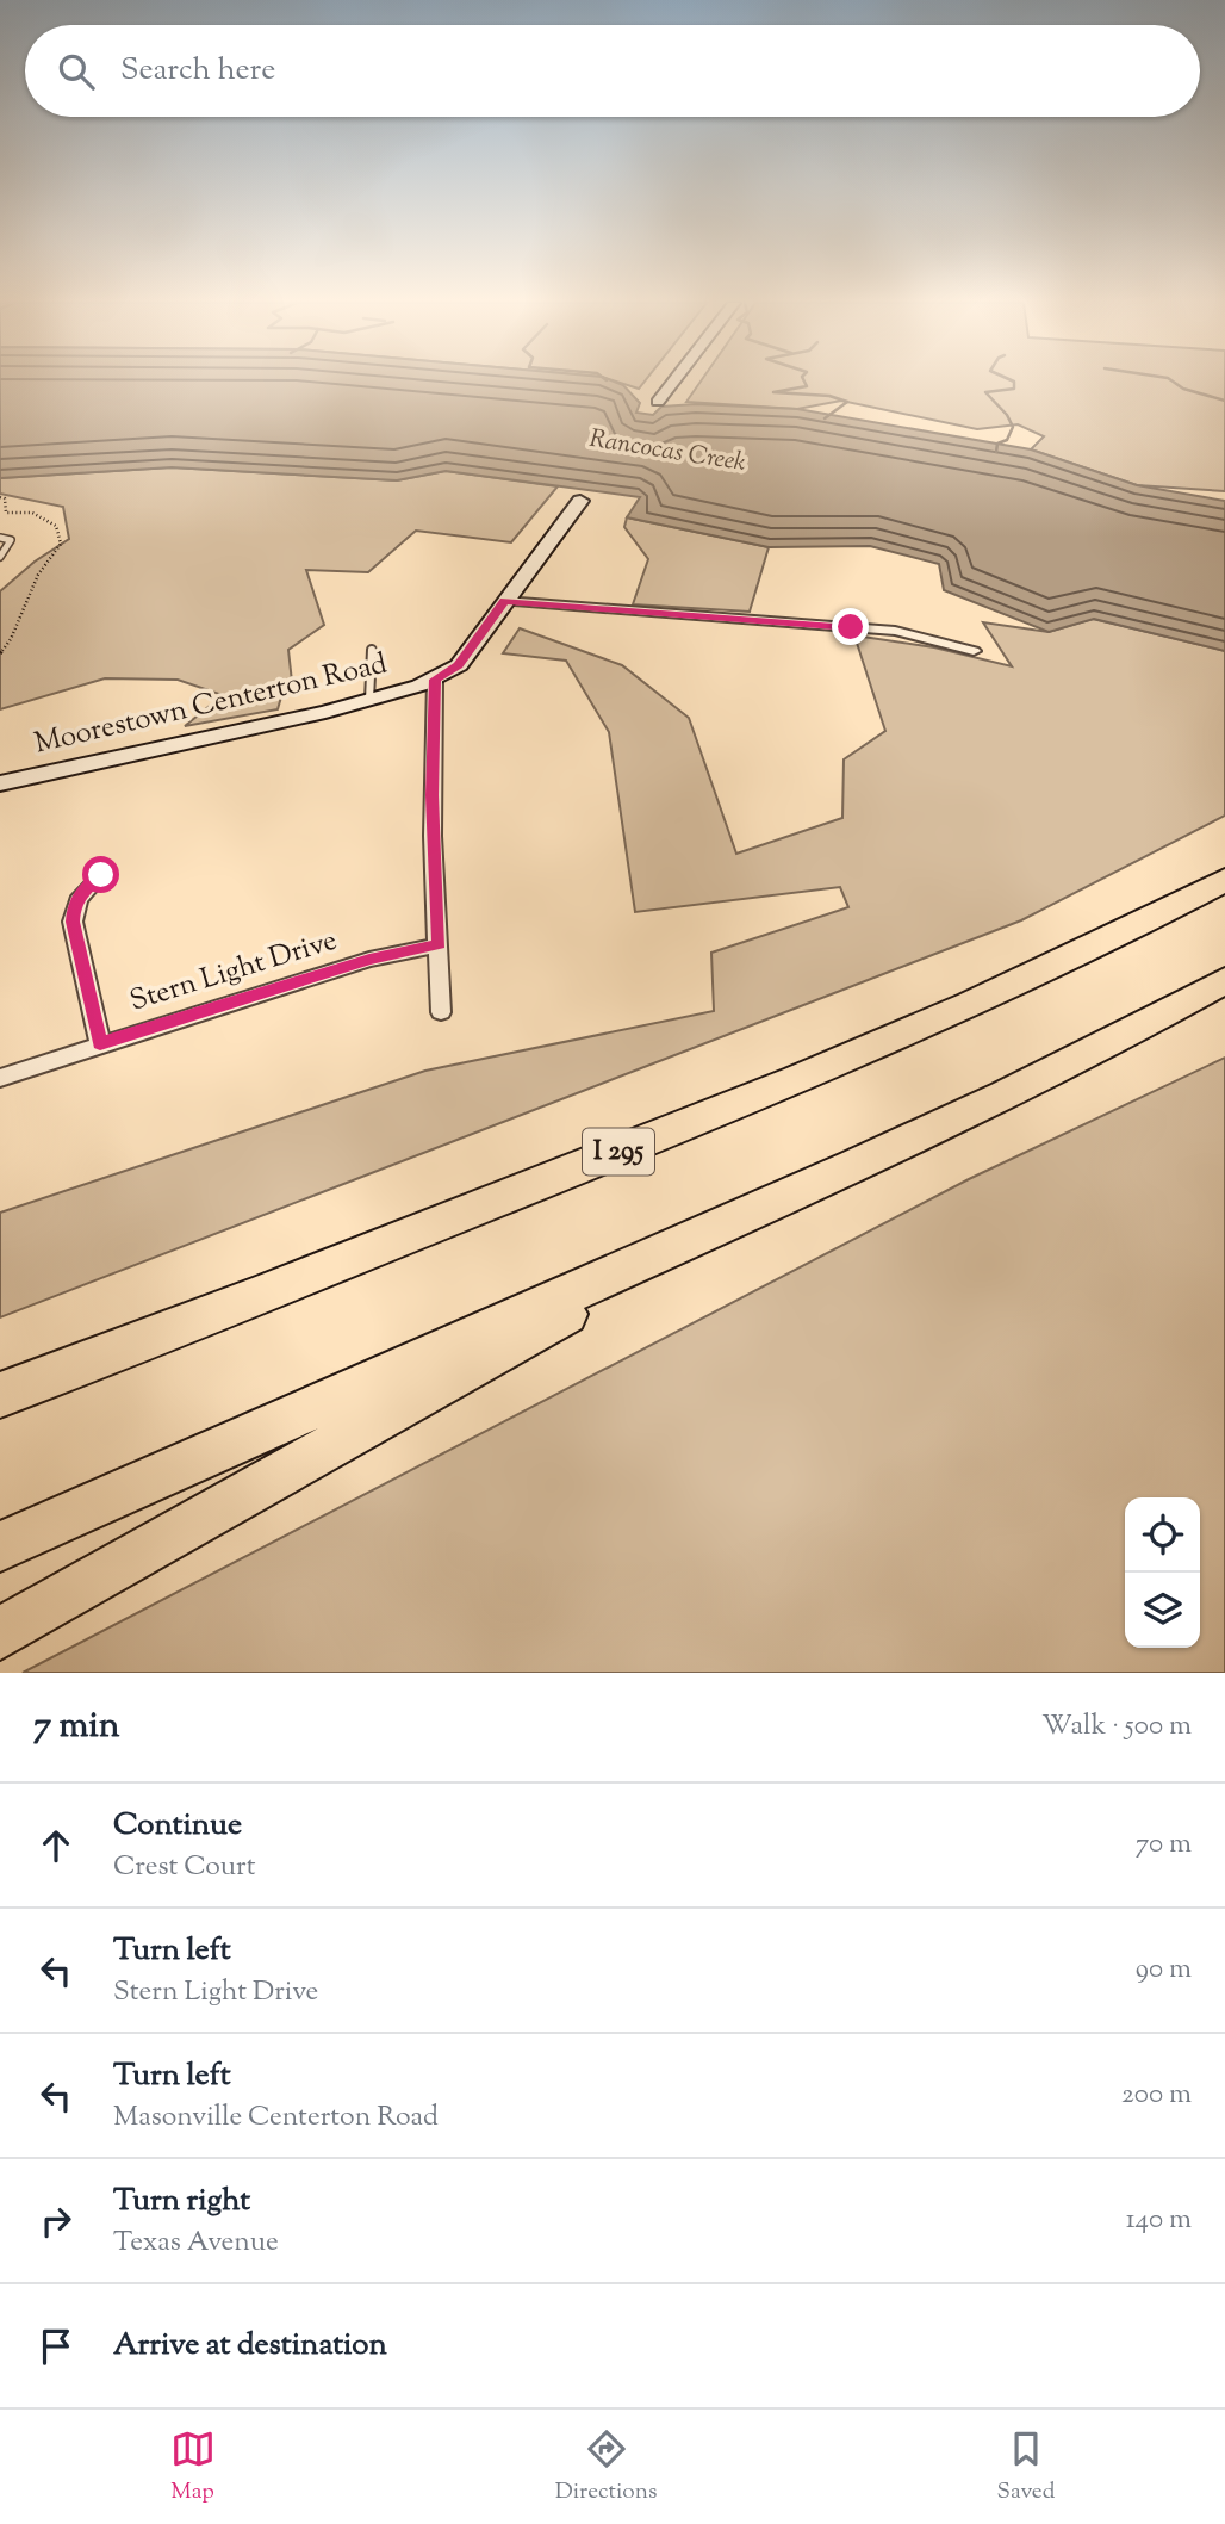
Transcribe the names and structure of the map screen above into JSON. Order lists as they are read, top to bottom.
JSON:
{
  "streets": {
    "highway": ["I 295"],
    "street": ["Moorestown Centerton Road", "Stern Light Drive"]
  },
  "water": ["Rancocas Creek"],
  "page": {
    "search": "Search here",
    "heading": ["7 min", "Walk · 500 m"],
    "list": [
      ["Continue", "Crest Court", "70 m"],
      ["Turn left", "Stern Light Drive", "90 m"],
      ["Turn left", "Masonville Centerton Road", "200 m"],
      ["Turn right", "Texas Avenue", "140 m"],
      "Arrive at destination"
    ],
    "nav": ["Map", "Directions", "Saved"]
  }
}
